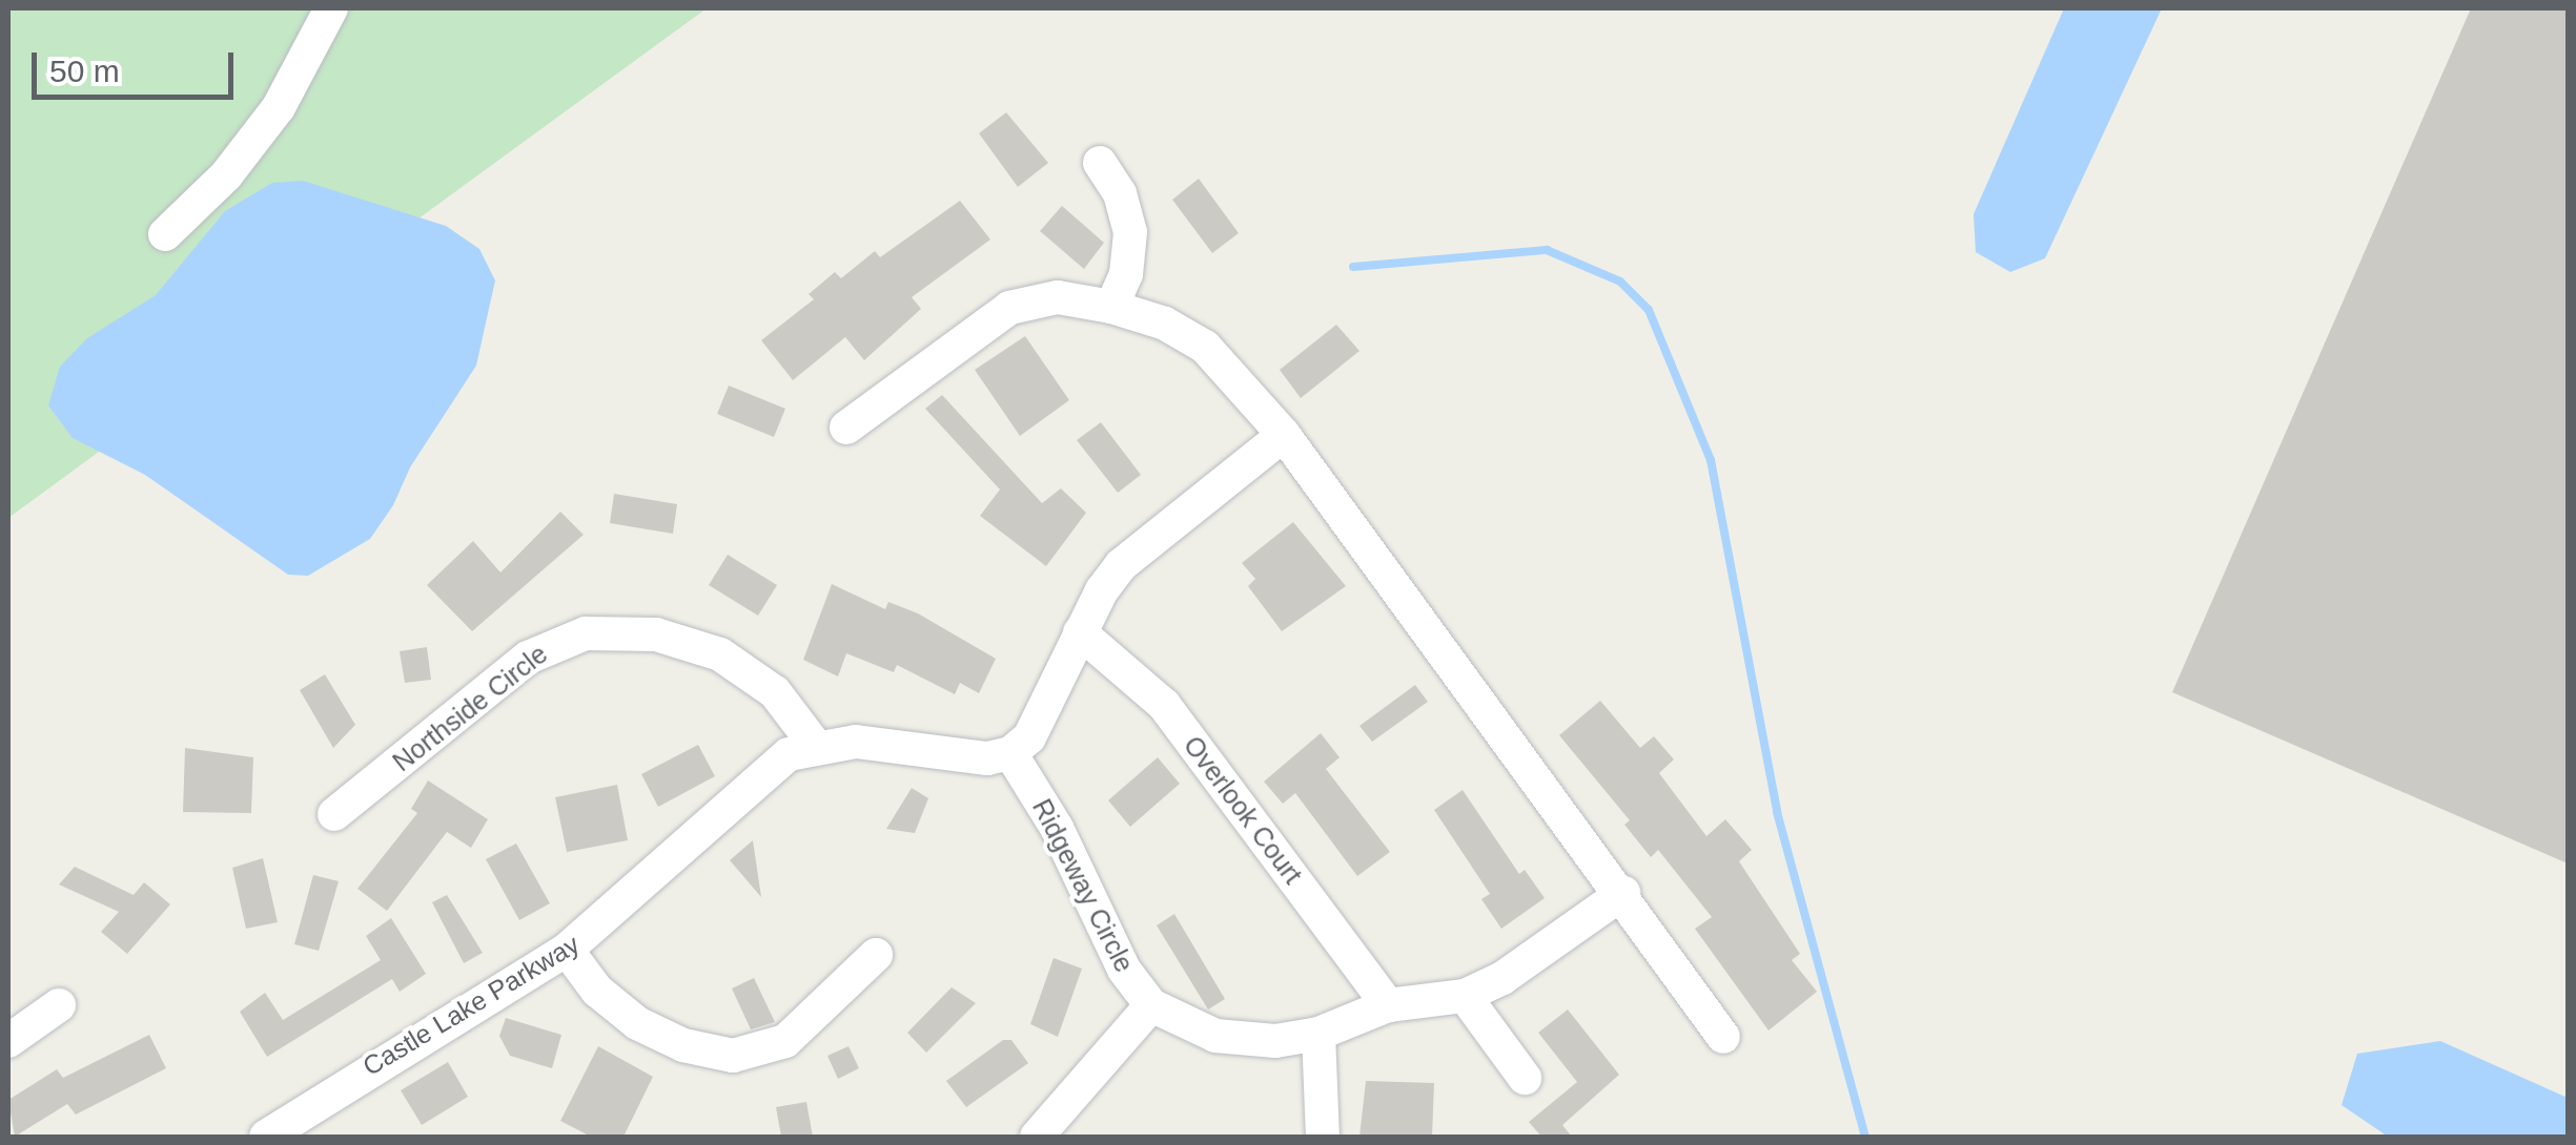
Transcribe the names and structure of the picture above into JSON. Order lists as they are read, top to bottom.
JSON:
{
  "streets": {
    "street": [
      "Northside Circle",
      "Overlook Court",
      "Ridgeway Circle",
      "Castle Lake Parkway"
    ]
  },
  "crossings": [
    ["Northside Circle", "Castle Lake Parkway"],
    ["Overlook Court", "Ridgeway Circle"]
  ],
  "scale_bar": "50 m"
}
